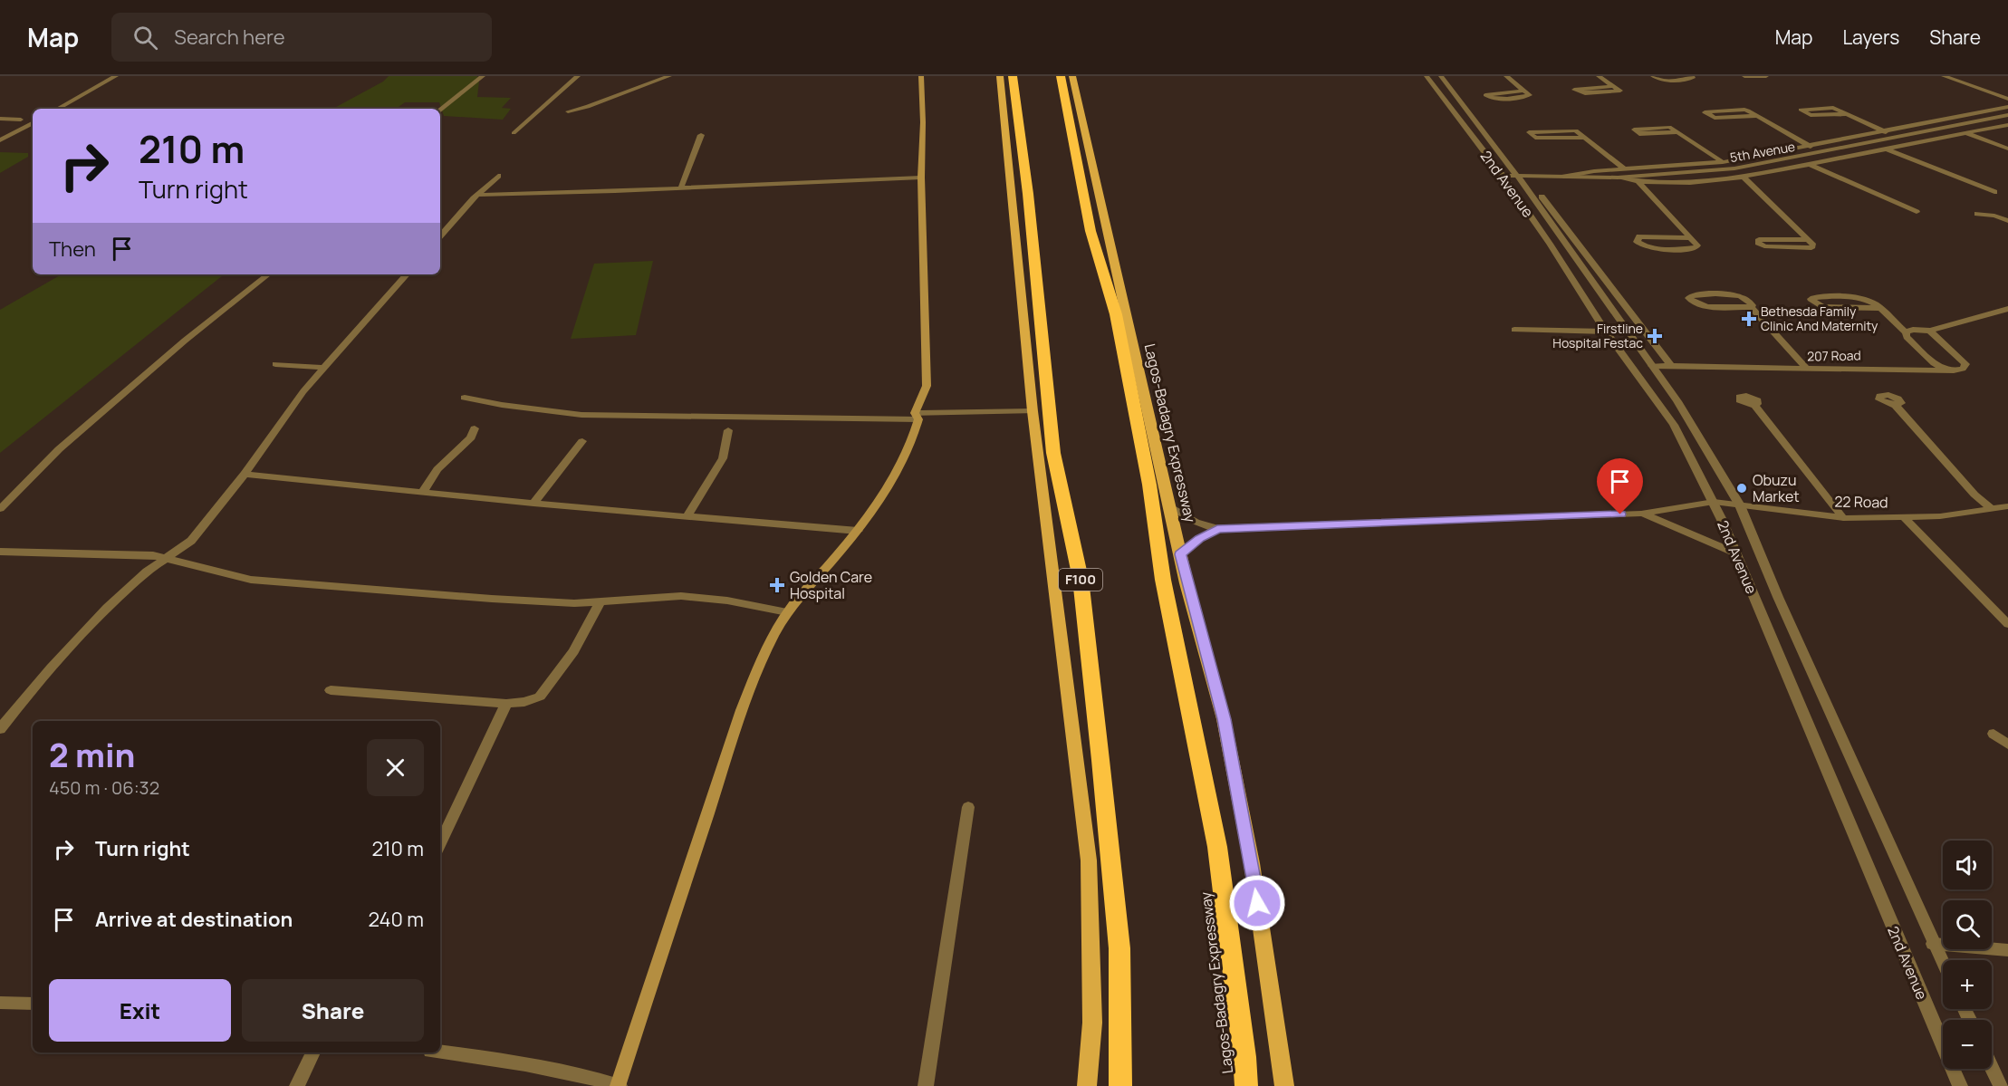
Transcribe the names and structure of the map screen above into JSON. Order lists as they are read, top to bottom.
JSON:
{
  "streets": {
    "highway": ["Lagos-Badagry Expressway", "F100"],
    "street": [
      "5th Avenue",
      "2nd Avenue",
      "207 Road",
      "22 Road"
    ]
  },
  "crossings": [
    ["5th Avenue", "2nd Avenue"],
    ["2nd Avenue", "207 Road"],
    ["2nd Avenue", "22 Road"]
  ],
  "places": {
    "health": ["Bethesda Family Clinic And Maternity", "Firstline Hospital Festac", "Golden Care Hospital"],
    "other": ["Obuzu Market"]
  },
  "page": {
    "header": "Map",
    "search": "Search here",
    "nav": ["Map", "Layers", "Share"],
    "turn": ["210 m", "Turn right"],
    "then": "Then",
    "heading": ["2 min", "450 m · 06:32"],
    "list": [
      {
        "name": "Turn right",
        "value": "210 m"
      },
      {
        "name": "Arrive at destination",
        "value": "240 m"
      }
    ],
    "map_buttons": ["+", "−"],
    "buttons": ["Exit", "Share"]
  }
}
